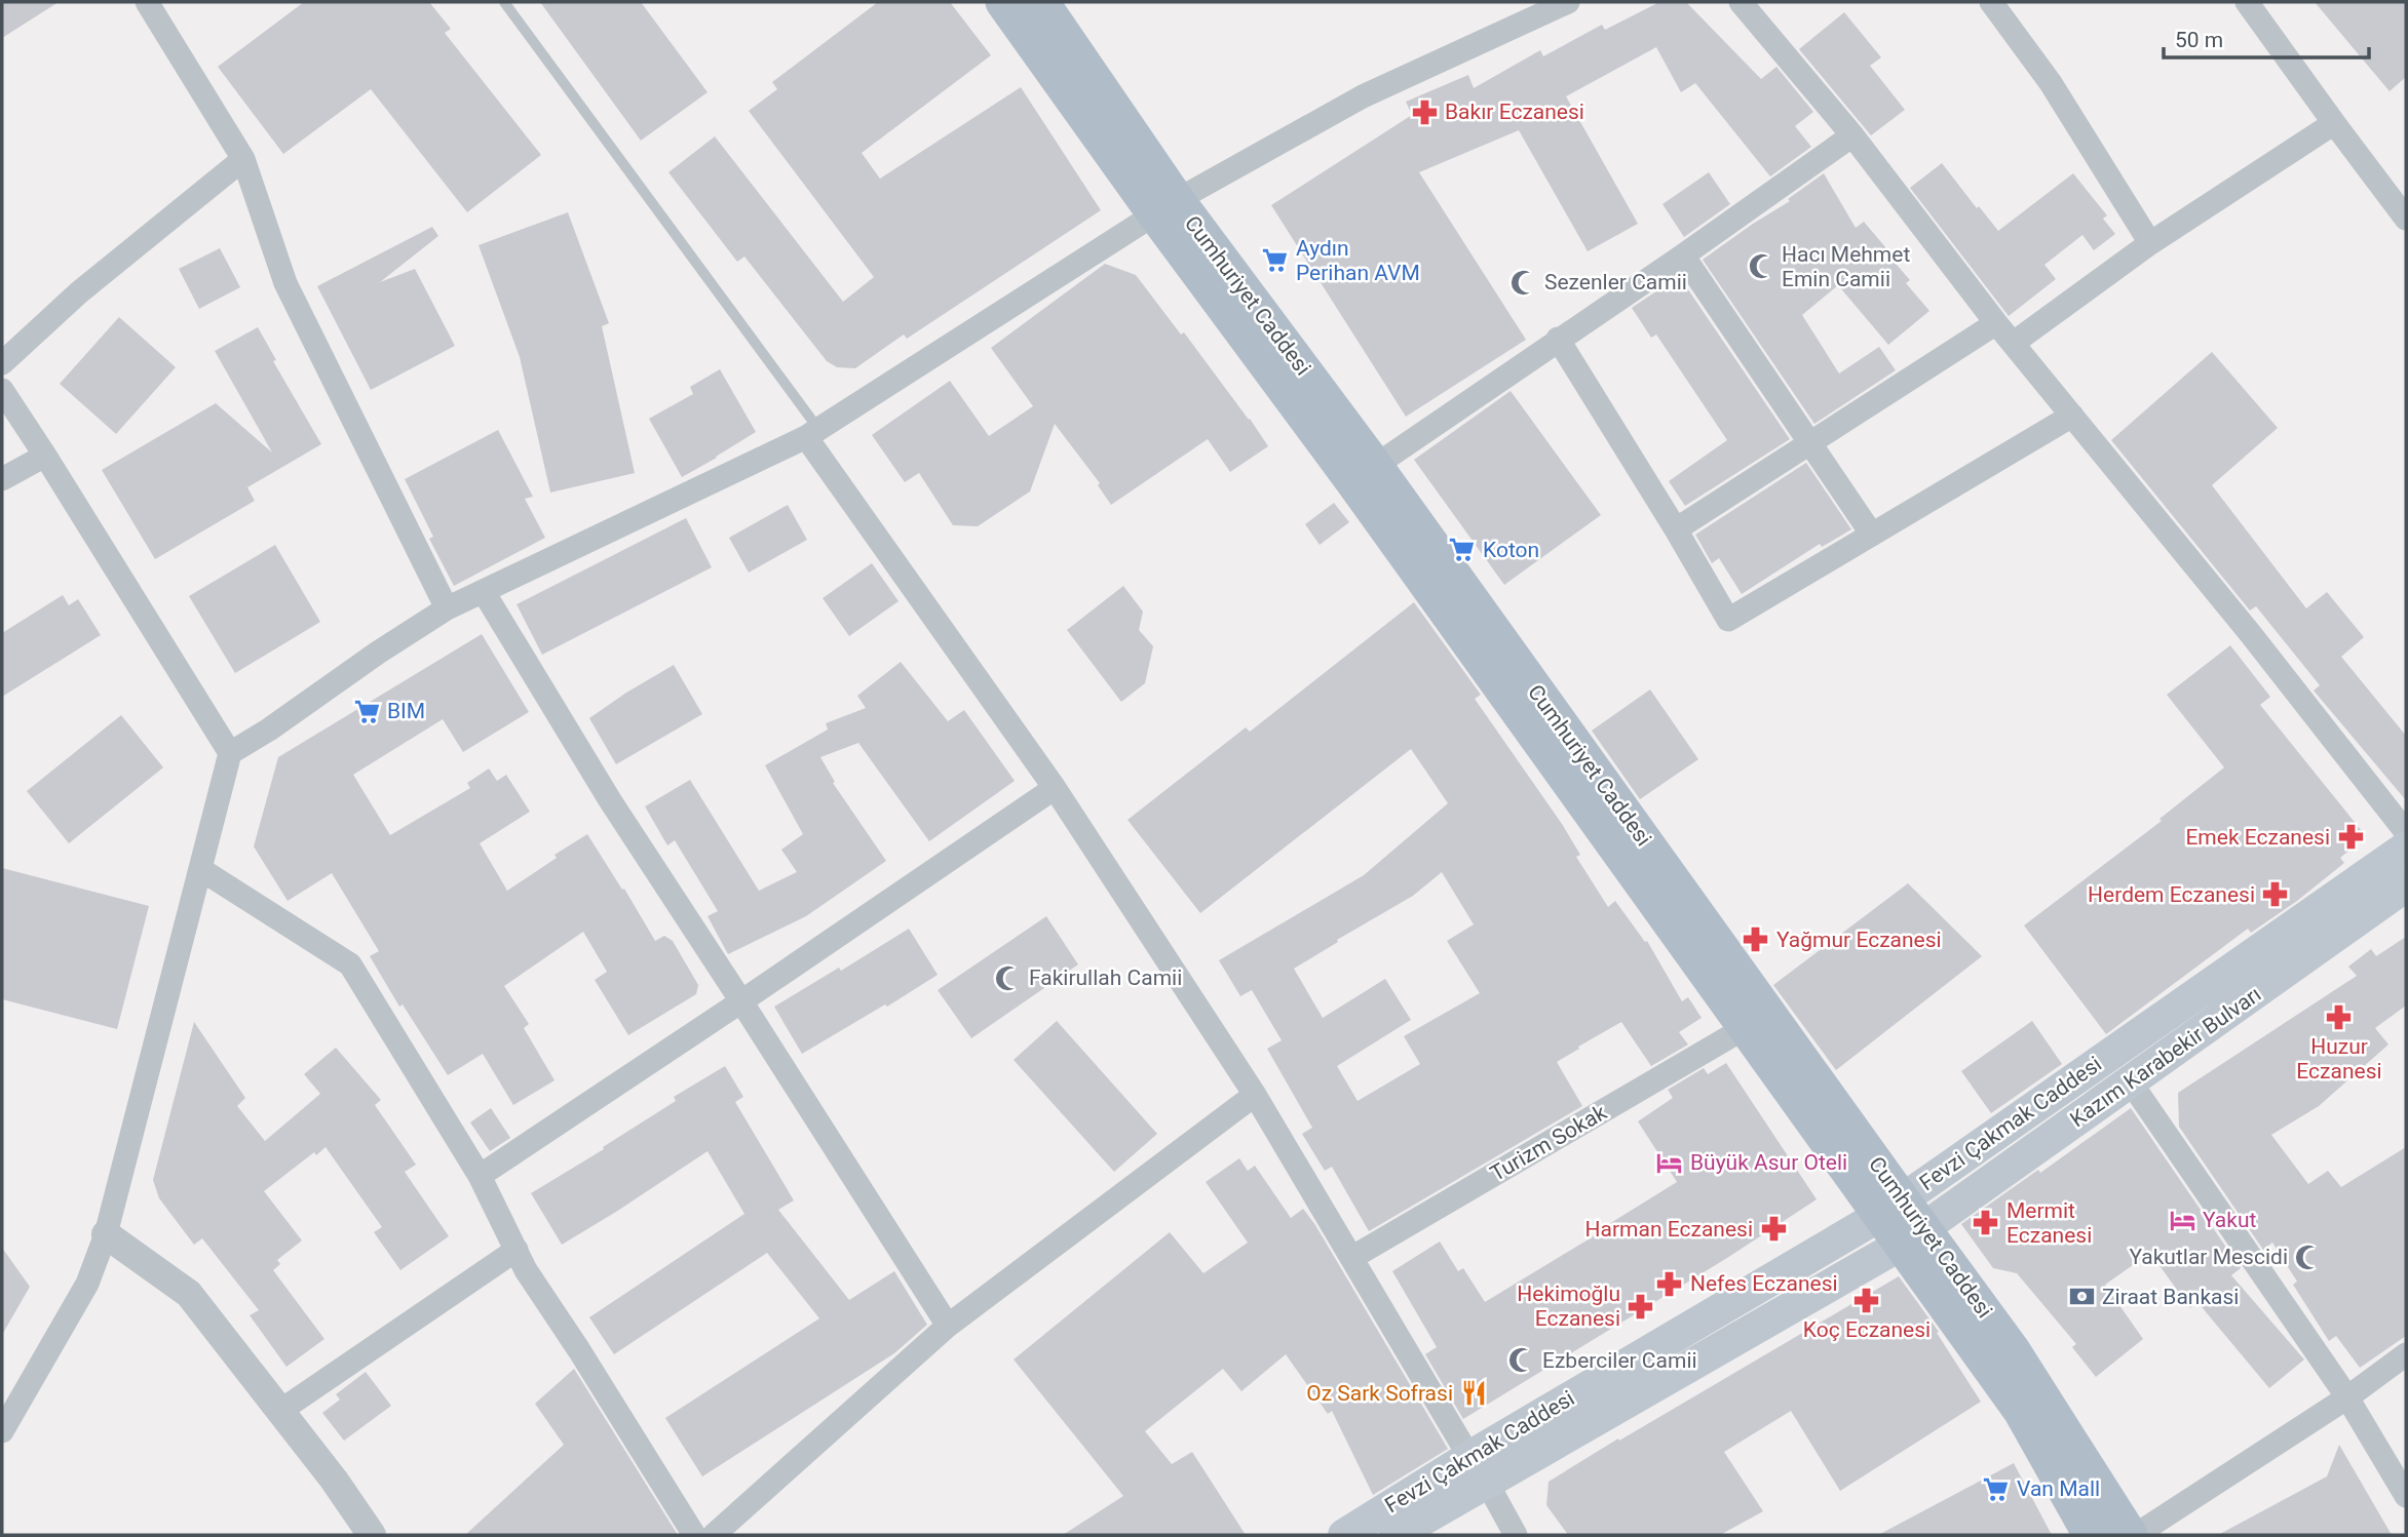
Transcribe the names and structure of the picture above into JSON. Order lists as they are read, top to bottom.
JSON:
{
  "streets": {
    "main road": ["Cumhuriyet Caddesi", "Kazım Karabekir Bulvarı", "Fevzi Çakmak Caddesi"],
    "street": ["Turizm Sokak"]
  },
  "crossings": [
    ["Cumhuriyet Caddesi", "Kazım Karabekir Bulvarı"],
    ["Cumhuriyet Caddesi", "Fevzi Çakmak Caddesi"],
    ["Cumhuriyet Caddesi", "Turizm Sokak"],
    ["Kazım Karabekir Bulvarı", "Fevzi Çakmak Caddesi"]
  ],
  "places": {
    "pharmacy": [
      "Bakır Eczanesi",
      "Emek Eczanesi",
      "Herdem Eczanesi",
      "Yağmur Eczanesi",
      "Huzur Eczanesi",
      "Mermit Eczanesi",
      "Harman Eczanesi",
      "Nefes Eczanesi",
      "Koç Eczanesi",
      "Hekimoğlu Eczanesi"
    ],
    "supermarket": [
      "Aydın Perihan AVM",
      "Koton",
      "BIM",
      "Van Mall"
    ],
    "mosque": [
      "Hacı Mehmet Emin Camii",
      "Sezenler Camii",
      "Fakirullah Camii",
      "Yakutlar Mescidi",
      "Ezberciler Camii"
    ],
    "hotel": ["Büyük Asur Oteli", "Yakut"],
    "bank": ["Ziraat Bankasi"],
    "restaurant": ["Oz Sark Sofrasi"]
  },
  "scale_bar": "50 m"
}
